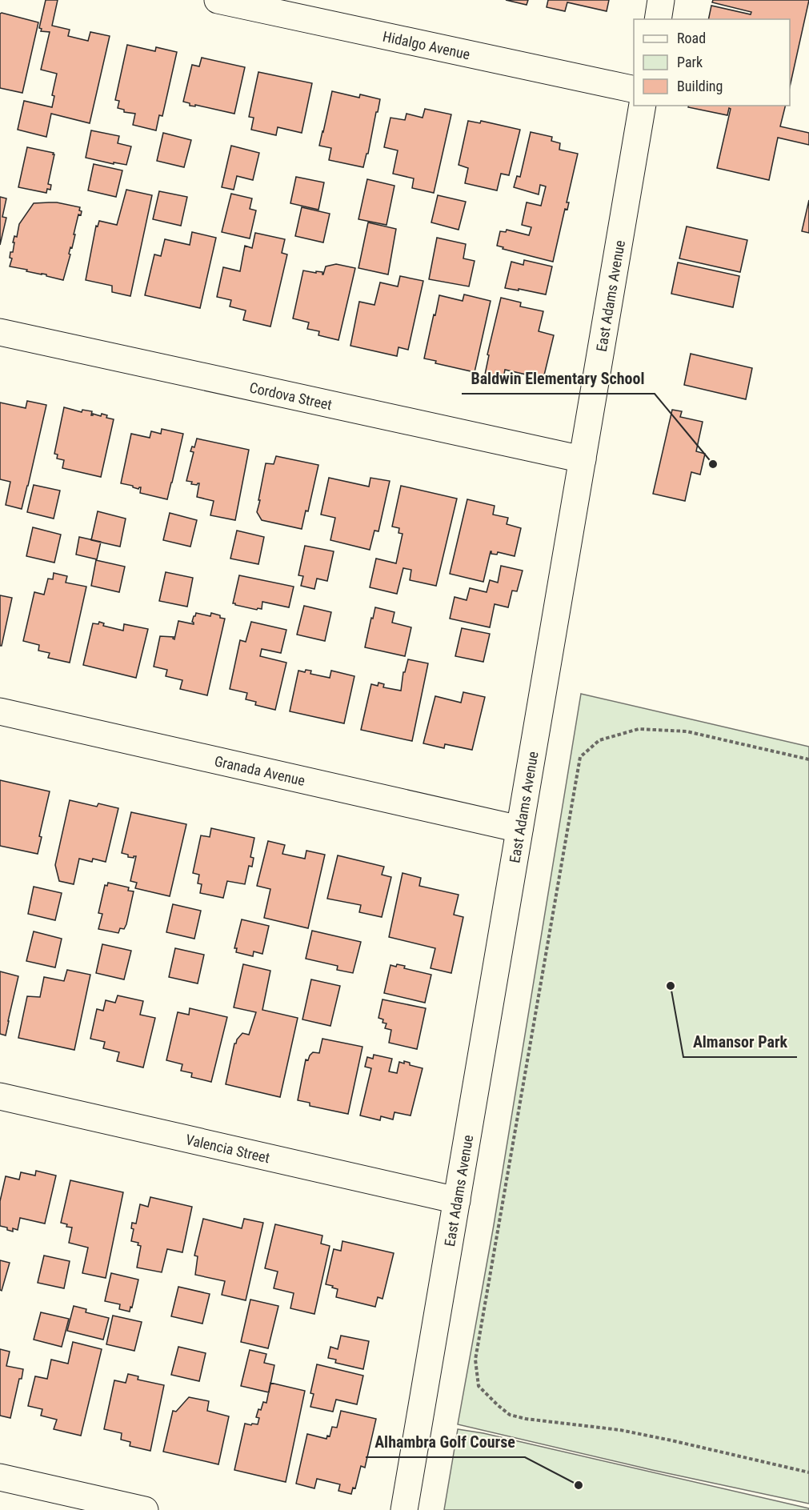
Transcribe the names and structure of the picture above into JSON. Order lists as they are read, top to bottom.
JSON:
{
  "streets": {
    "street": [
      "Hidalgo Avenue",
      "East Adams Avenue",
      "Cordova Street",
      "Granada Avenue",
      "Valencia Street"
    ]
  },
  "crossings": [
    ["East Adams Avenue", "Cordova Street"],
    ["East Adams Avenue", "Granada Avenue"],
    ["East Adams Avenue", "Valencia Street"]
  ],
  "places": ["Baldwin Elementary School", "Almansor Park", "Alhambra Golf Course"],
  "legend": ["Road", "Park", "Building"]
}
